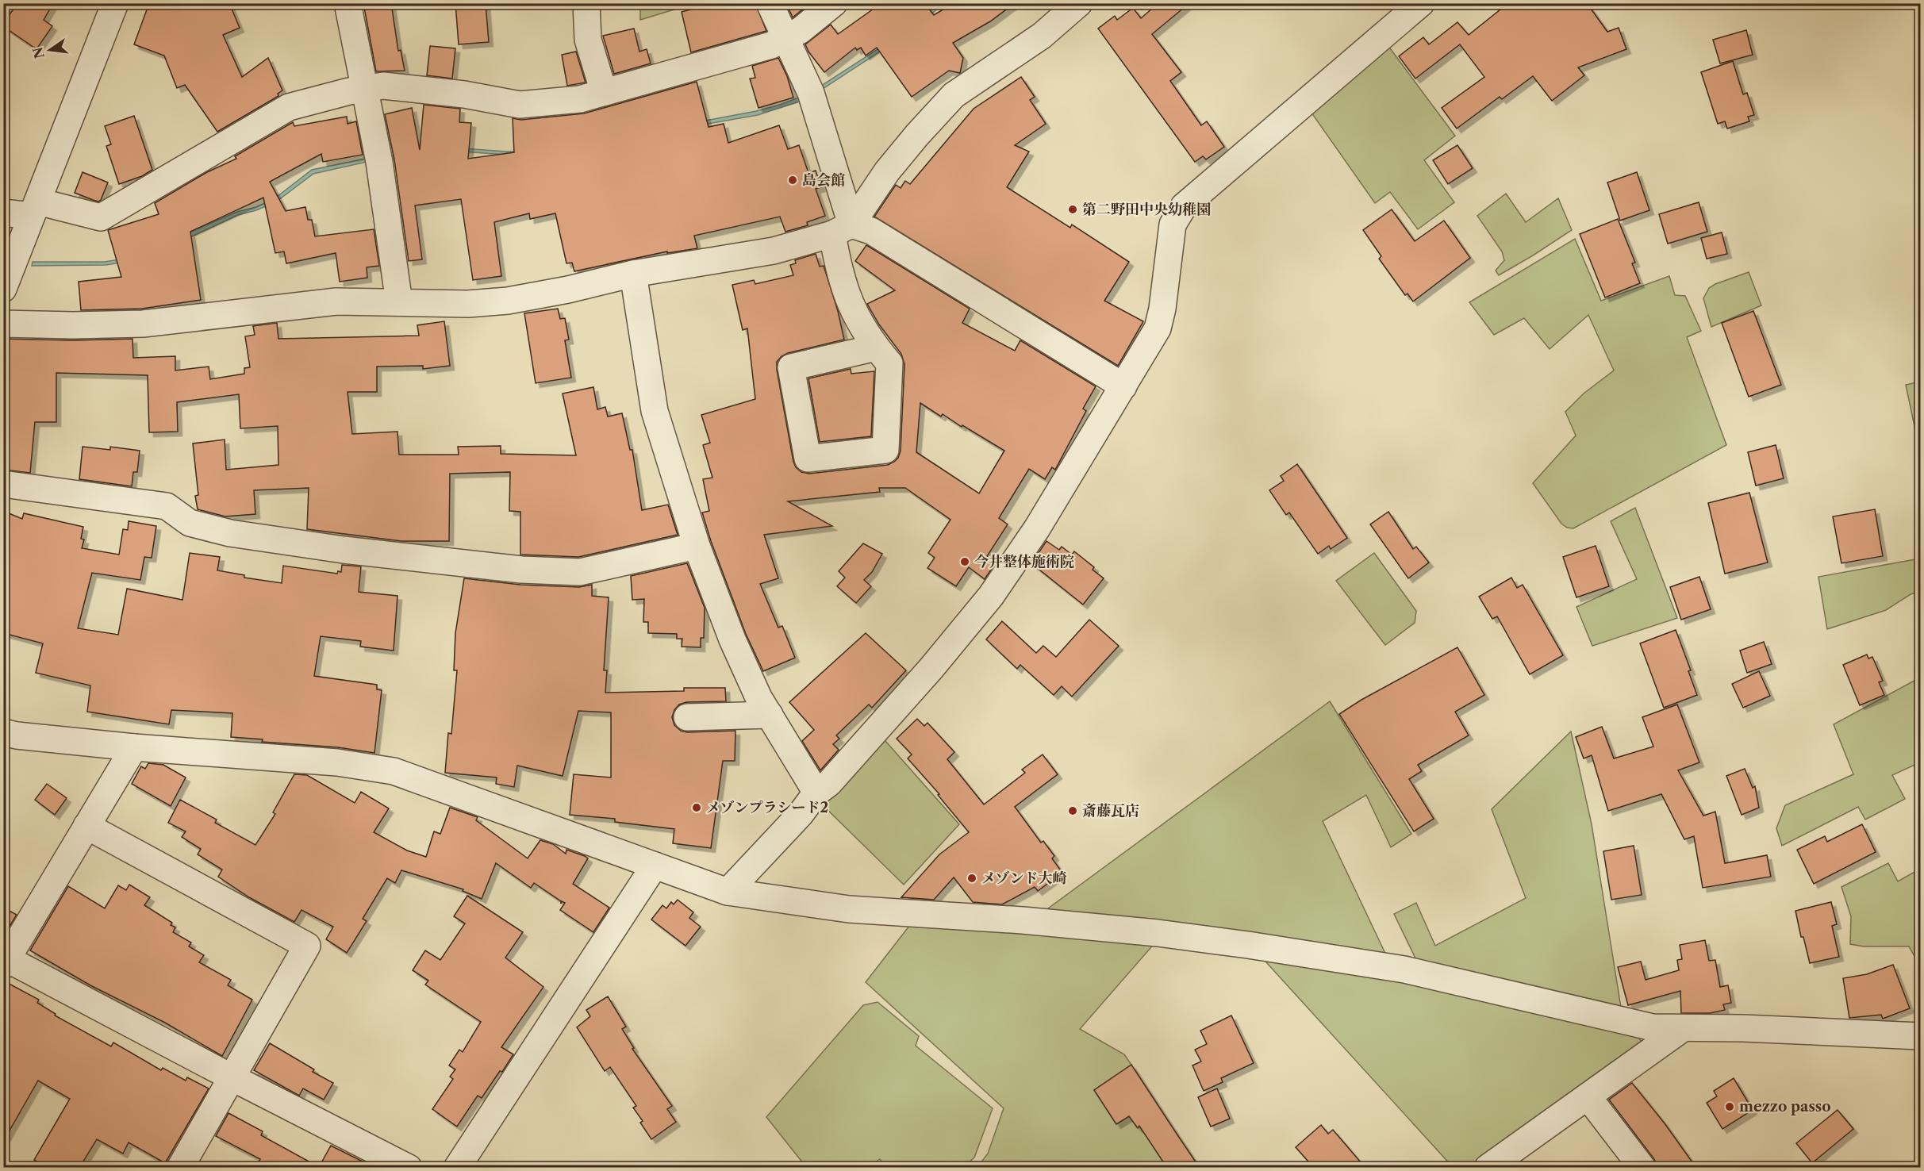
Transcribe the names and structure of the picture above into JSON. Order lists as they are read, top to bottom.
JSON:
{
  "places": [
    "島会館",
    "第二野田中央幼稚園",
    "今井整体施術院",
    "メゾンプラシード2",
    "斎藤瓦店",
    "メゾンド大崎",
    "mezzo passo"
  ],
  "north": "left"
}
